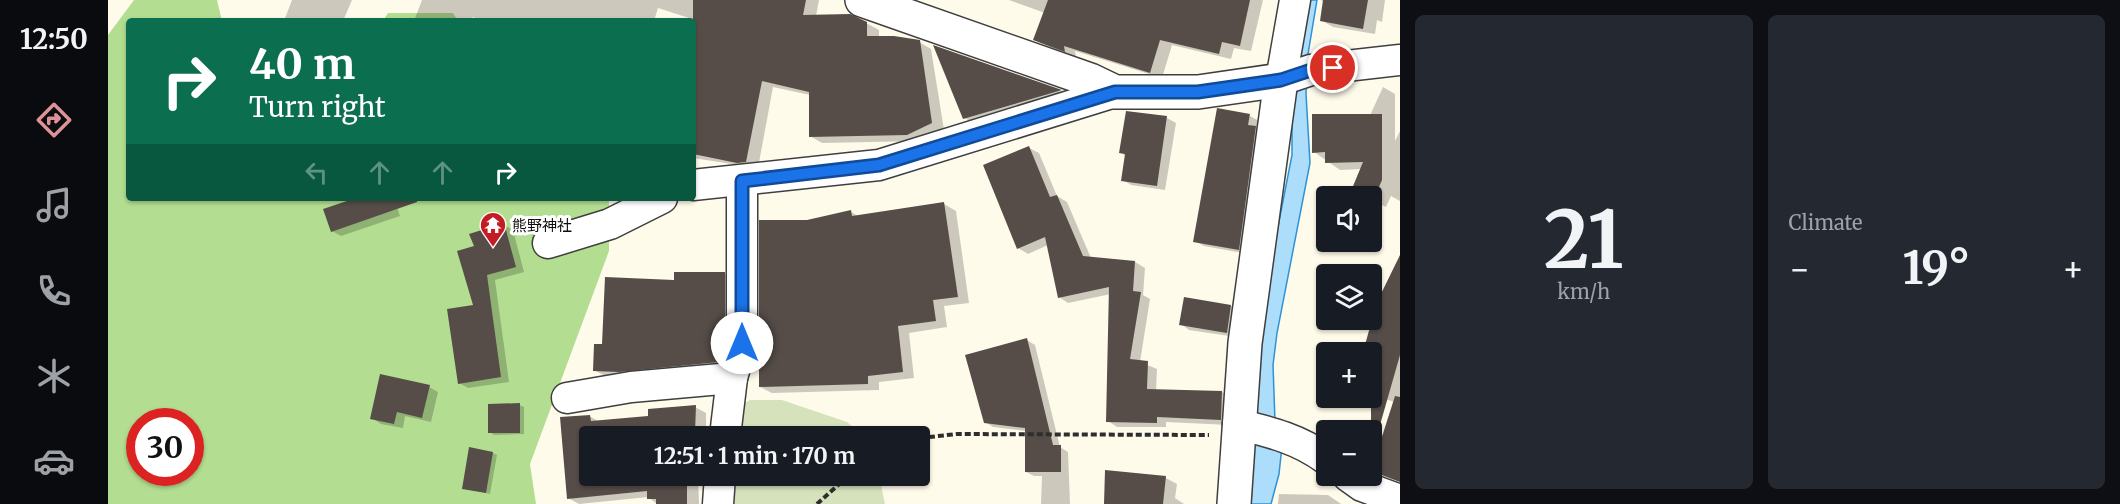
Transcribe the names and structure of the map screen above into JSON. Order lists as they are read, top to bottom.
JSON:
{
  "places": {
    "temple": ["熊野神社"]
  },
  "page": {
    "tabs": "12:50",
    "tile": [
      ["21", "km/h"],
      "Climate"
    ],
    "turn": ["40 m", "Turn right"],
    "map_buttons": ["+", "−"],
    "heat": ["−", "19°", "+"],
    "limit": "30",
    "trip": "12:51 · 1 min · 170 m"
  }
}
